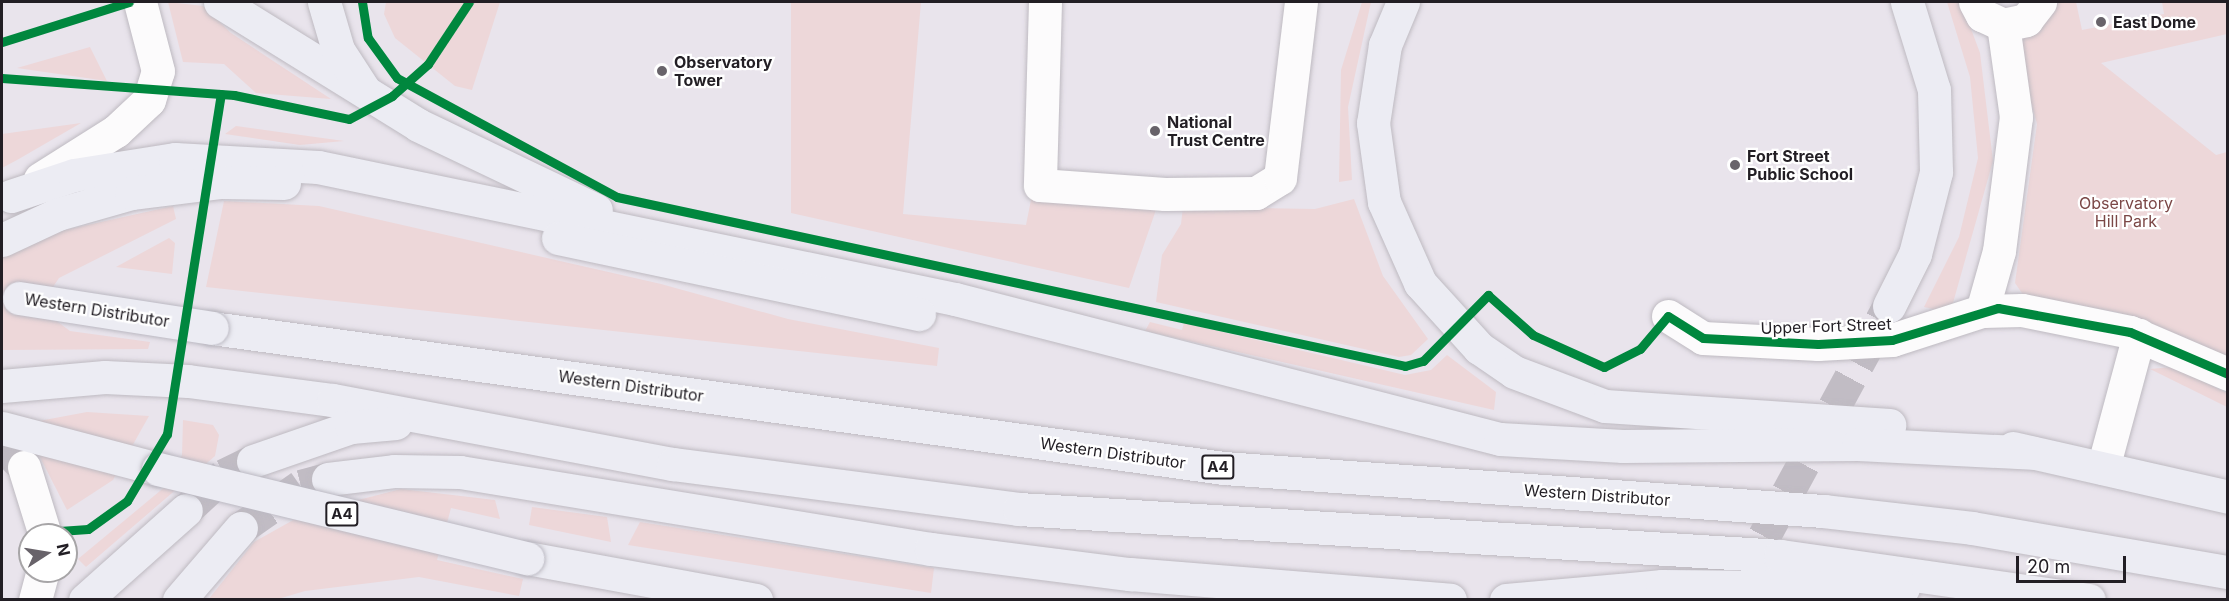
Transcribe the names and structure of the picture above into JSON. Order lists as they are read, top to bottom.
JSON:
{
  "streets": {
    "highway": ["Western Distributor", "A4"],
    "street": ["Upper Fort Street"]
  },
  "parks": ["Observatory Hill Park"],
  "places": [
    "East Dome",
    "Observatory Tower",
    "National Trust Centre",
    "Fort Street Public School"
  ],
  "scale_bar": "20 m",
  "north": "right"
}
